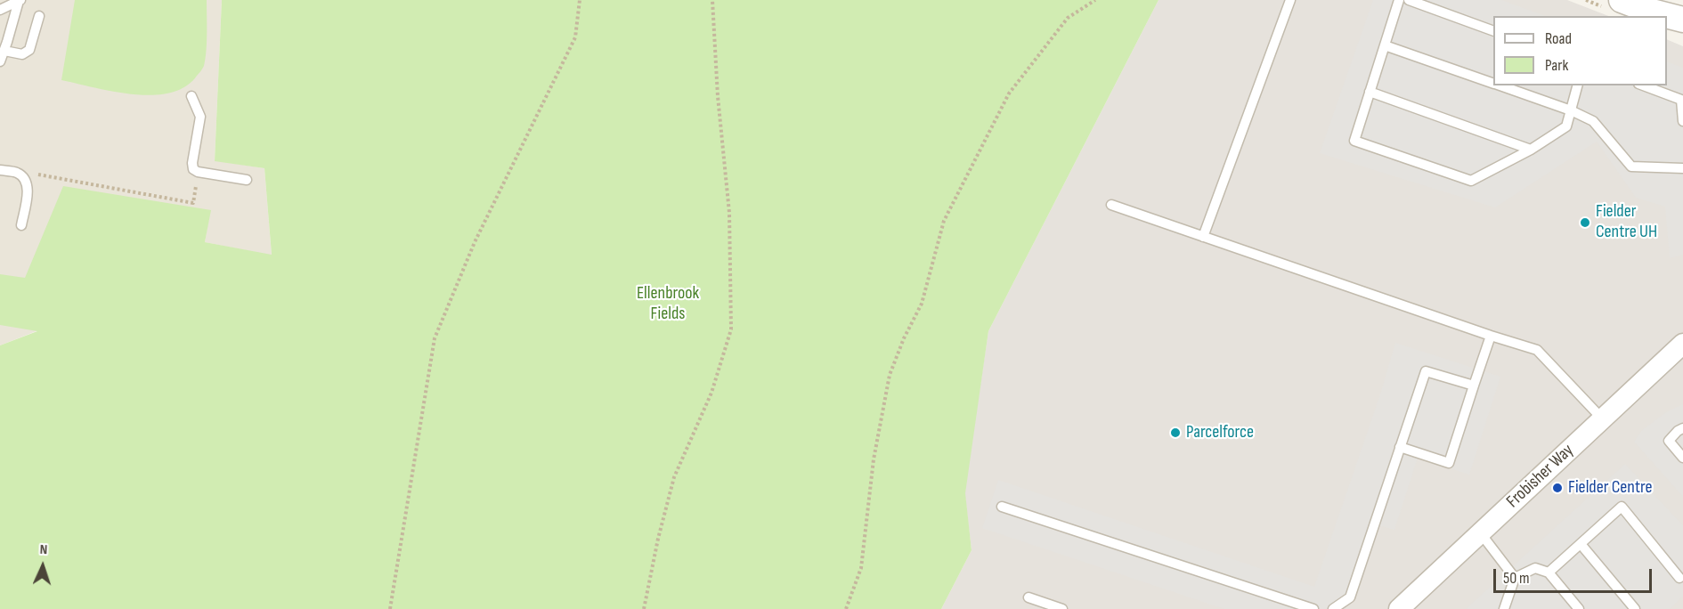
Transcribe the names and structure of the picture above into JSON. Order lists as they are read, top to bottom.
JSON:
{
  "streets": {
    "street": ["Frobisher Way"]
  },
  "parks": ["Ellenbrook Fields"],
  "places": ["Fielder Centre UH", "Parcelforce", "Fielder Centre"],
  "legend": ["Road", "Park"],
  "scale_bar": "50 m",
  "north": "top"
}
